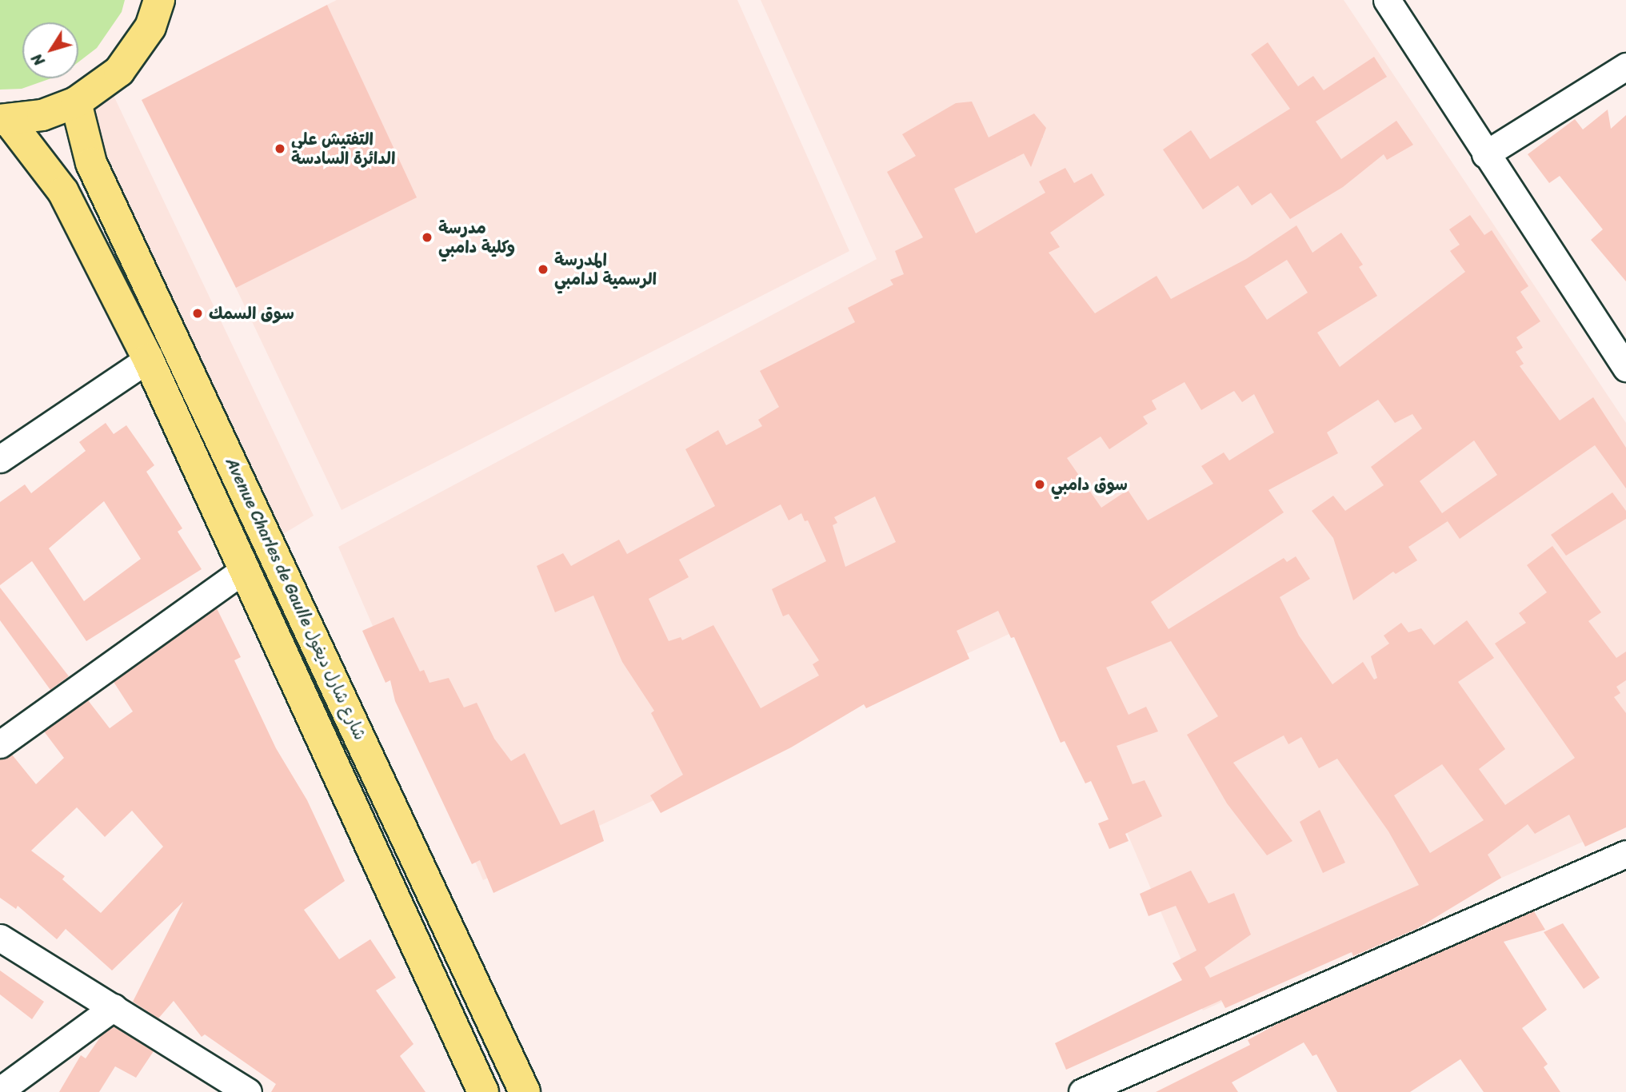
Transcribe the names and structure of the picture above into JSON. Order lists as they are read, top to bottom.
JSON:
{
  "streets": {
    "main road": ["Avenue Charles de Gaulle شارع شارل ديغول"]
  },
  "places": [
    "التفتيش على الدائرة السادسة",
    "مدرسة وكلية دامبي",
    "المدرسة الرسمية لدامبي",
    "سوق السمك",
    "سوق دامبي"
  ],
  "north": "bottom left"
}
